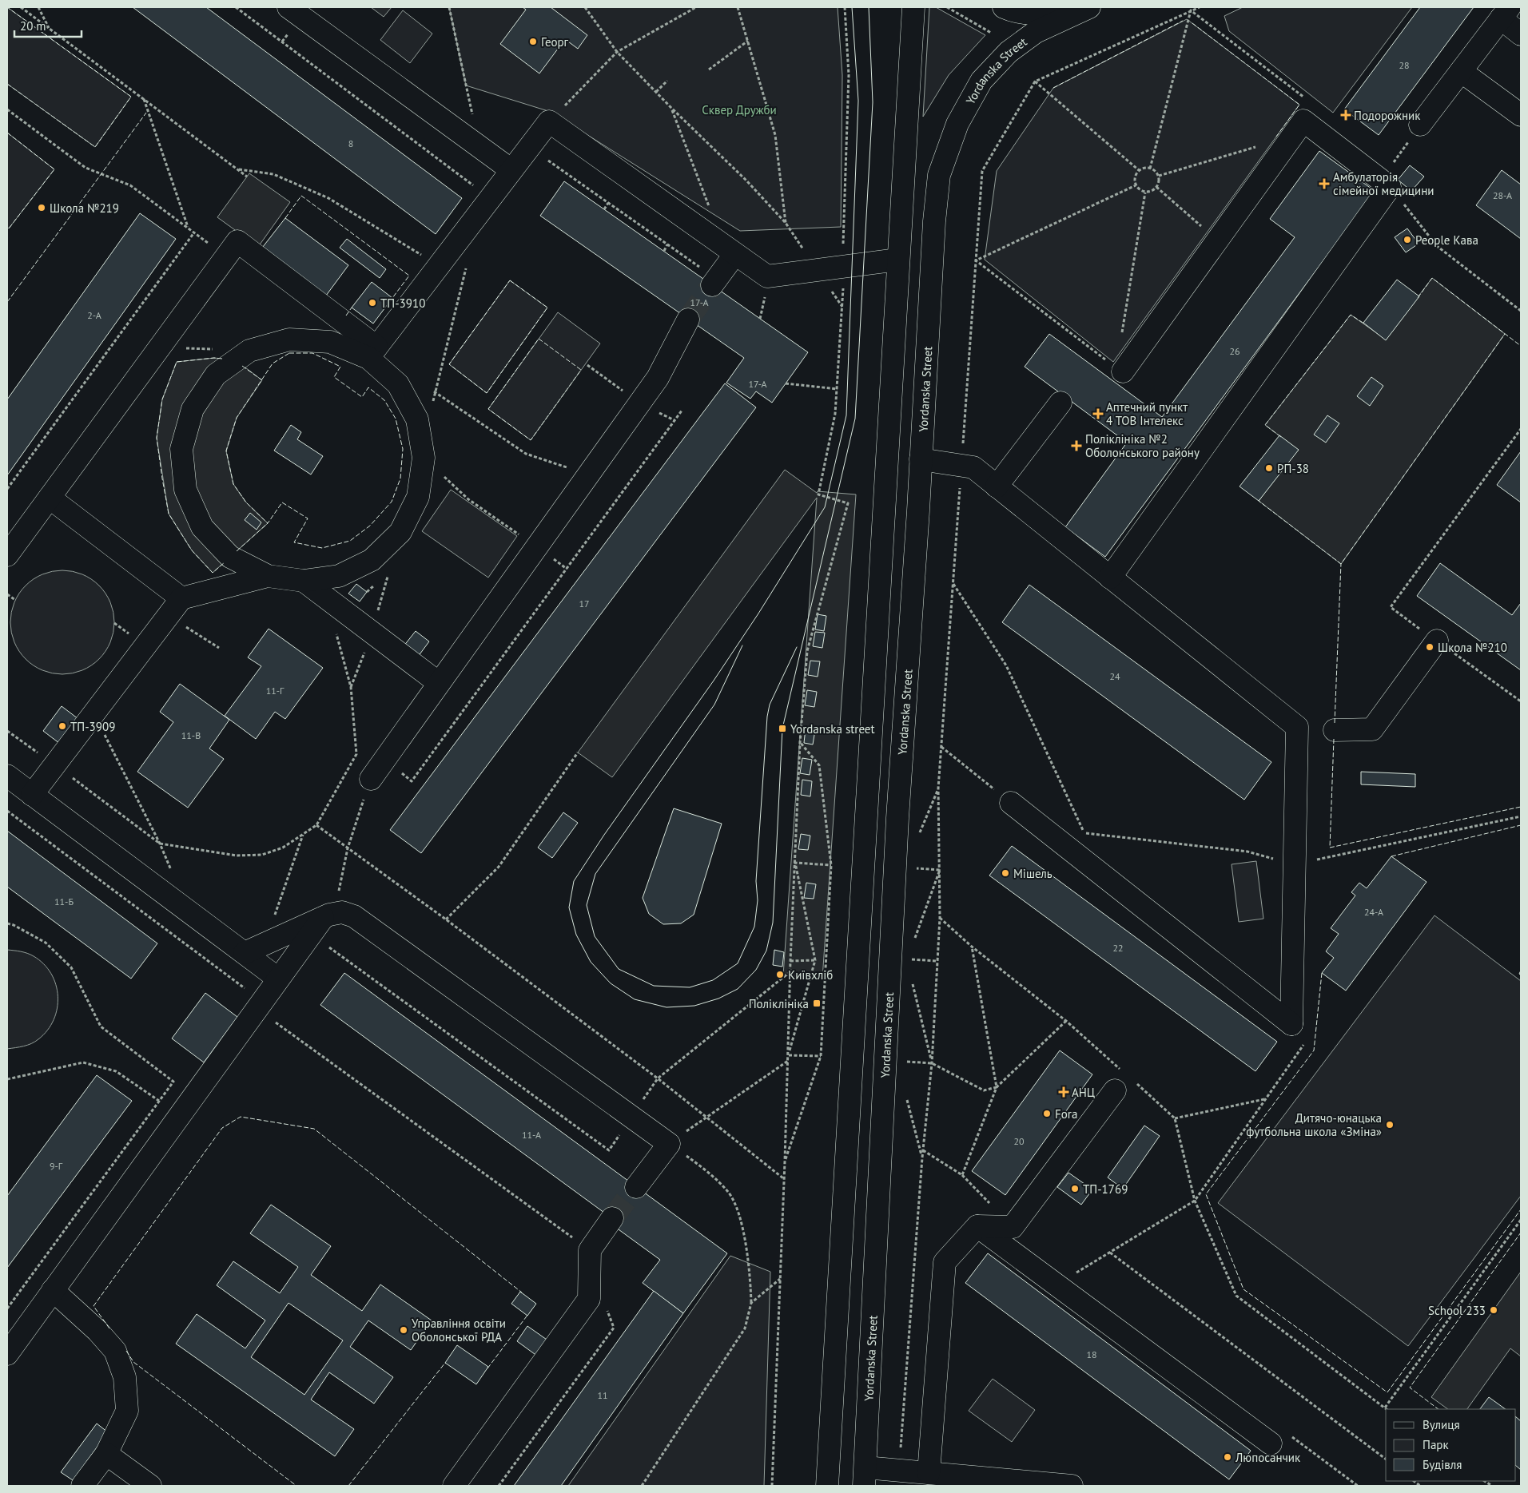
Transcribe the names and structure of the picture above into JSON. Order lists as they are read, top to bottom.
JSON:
{
  "streets": {
    "main road": ["Yordanska Street"]
  },
  "parks": ["Сквер Дружби"],
  "places": {
    "other": [
      "Георг",
      "Школа №219",
      "People Кава",
      "ТП-3910",
      "РП-38",
      "Школа №210",
      "ТП-3909",
      "Мішель",
      "Київхліб",
      "Fora",
      "Дитячо-юнацька футбольна школа «Зміна»",
      "ТП-1769",
      "School 233",
      "Управління освіти Оболонської РДА",
      "Люпосанчик"
    ],
    "health": [
      "Подорожник",
      "Амбулаторія сімейної медицини",
      "Аптечний пункт 4 ТОВ Інтелекс",
      "Поліклініка №2 Оболонського району",
      "АНЦ"
    ],
    "transit": ["Yordanska street", "Поліклініка"]
  },
  "house_numbers": [
    "28",
    "8",
    "28-А",
    "17-А",
    "2-А",
    "26",
    "17-А",
    "17",
    "24",
    "11-Г",
    "11-В",
    "11-Б",
    "24-А",
    "22",
    "11-А",
    "20",
    "9-Г",
    "18",
    "11"
  ],
  "legend": ["Вулиця", "Парк", "Будівля"],
  "scale_bar": "20 m"
}
